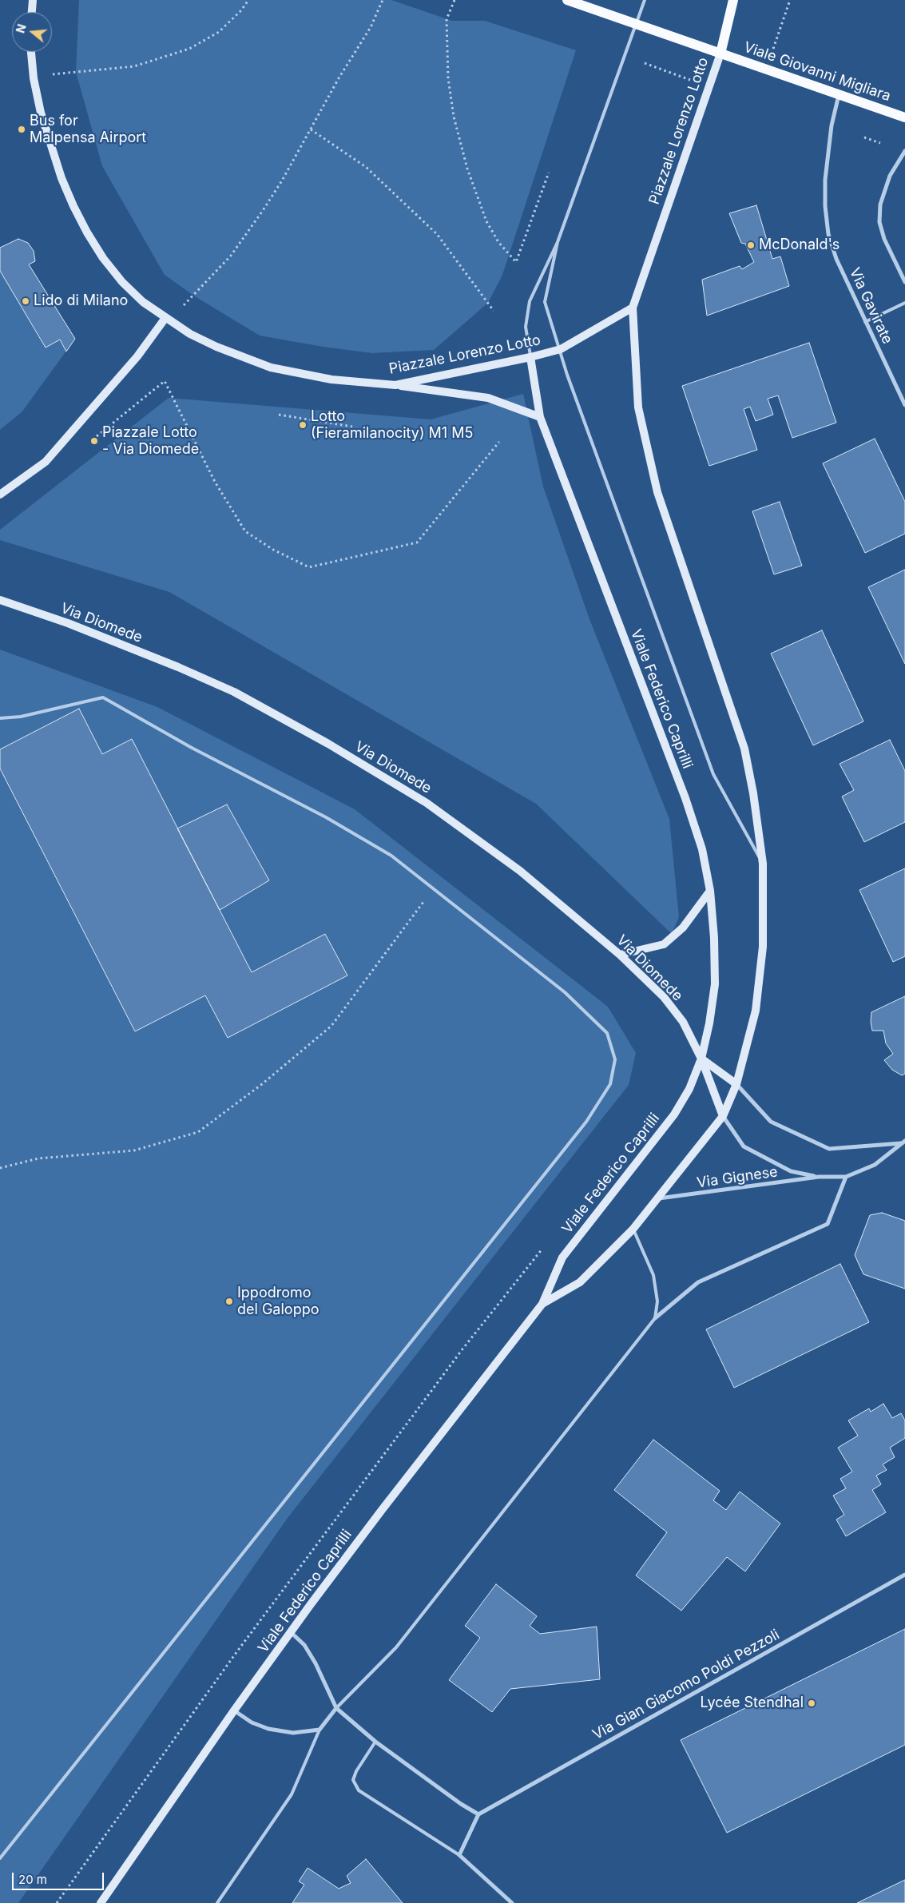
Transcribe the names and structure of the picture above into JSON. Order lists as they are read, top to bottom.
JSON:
{
  "streets": {
    "main road": ["Viale Giovanni Migliara", "Piazzale Lorenzo Lotto"],
    "street": [
      "Via Gavirate",
      "Via Diomede",
      "Viale Federico Caprilli",
      "Via Gignese",
      "Via Gian Giacomo Poldi Pezzoli"
    ]
  },
  "crossings": [
    ["Viale Giovanni Migliara", "Piazzale Lorenzo Lotto"],
    ["Viale Giovanni Migliara", "Via Gavirate"],
    ["Piazzale Lorenzo Lotto", "Viale Federico Caprilli"],
    ["Via Diomede", "Viale Federico Caprilli"],
    ["Viale Federico Caprilli", "Via Gignese"]
  ],
  "places": [
    "Bus for Malpensa Airport",
    "McDonald's",
    "Lido di Milano",
    "Lotto (Fieramilanocity) M1 M5",
    "Piazzale Lotto - Via Diomede",
    "Ippodromo del Galoppo",
    "Lycée Stendhal"
  ],
  "scale_bar": "20 m",
  "north": "left"
}
